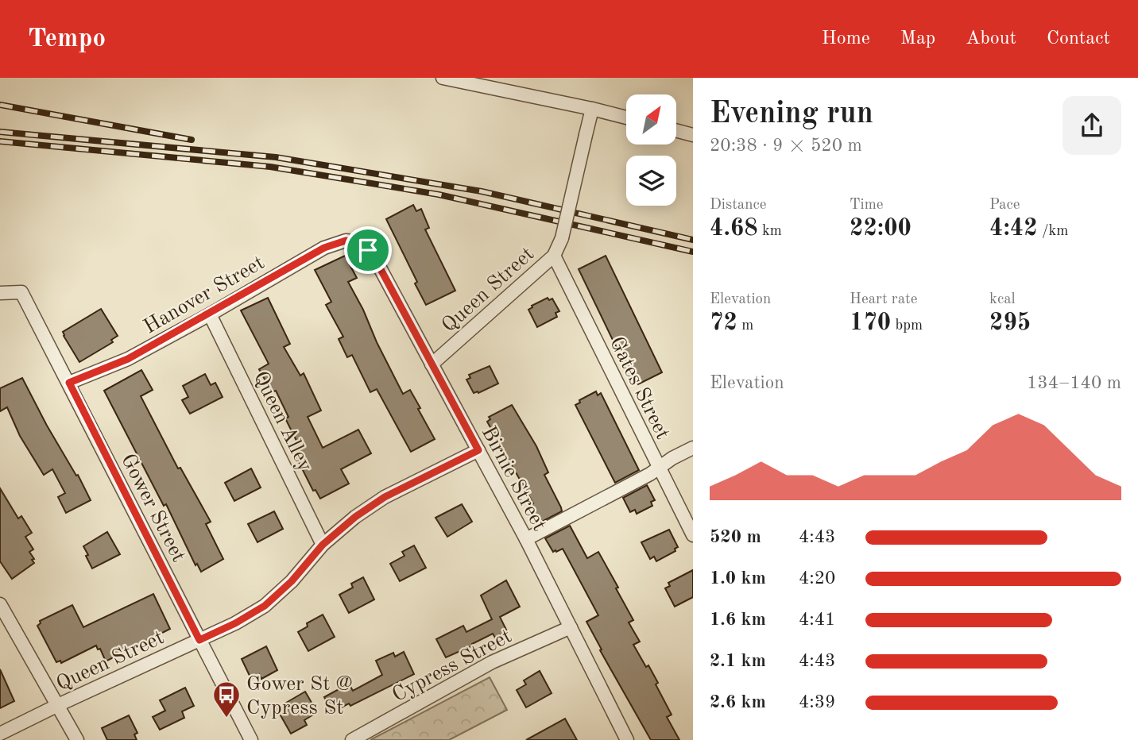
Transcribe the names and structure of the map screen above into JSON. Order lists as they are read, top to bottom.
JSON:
{
  "streets": {
    "street": [
      "Queen Street",
      "Hanover Street",
      "Gates Street",
      "Queen Alley",
      "Birnie Street",
      "Gower Street",
      "Cypress Street"
    ]
  },
  "crossings": [
    ["Queen Street", "Gates Street"],
    ["Queen Street", "Queen Alley"],
    ["Queen Street", "Birnie Street"],
    ["Queen Street", "Gower Street"],
    ["Hanover Street", "Queen Alley"],
    ["Hanover Street", "Birnie Street"],
    ["Hanover Street", "Gower Street"],
    ["Birnie Street", "Cypress Street"]
  ],
  "places": {
    "bus stop": ["Gower St @ Cypress St"]
  },
  "north": "top right",
  "page": {
    "header": "Tempo",
    "nav": [
      "Home",
      "Map",
      "About",
      "Contact"
    ],
    "heading": ["Evening run", "20:38 · 9 × 520 m"],
    "stats": [
      ["Distance", "4.68 km"],
      ["Time", "22:00"],
      ["Pace", "4:42 /km"],
      ["Elevation", "72 m"],
      ["Heart rate", "170 bpm"],
      ["kcal", "295"]
    ],
    "chart": ["Elevation", "134–140 m"],
    "list": [
      {
        "name": "520 m",
        "note": "4:43"
      },
      {
        "name": "1.0 km",
        "note": "4:20"
      },
      {
        "name": "1.6 km",
        "note": "4:41"
      },
      {
        "name": "2.1 km",
        "note": "4:43"
      },
      {
        "name": "2.6 km",
        "note": "4:39"
      }
    ]
  }
}
